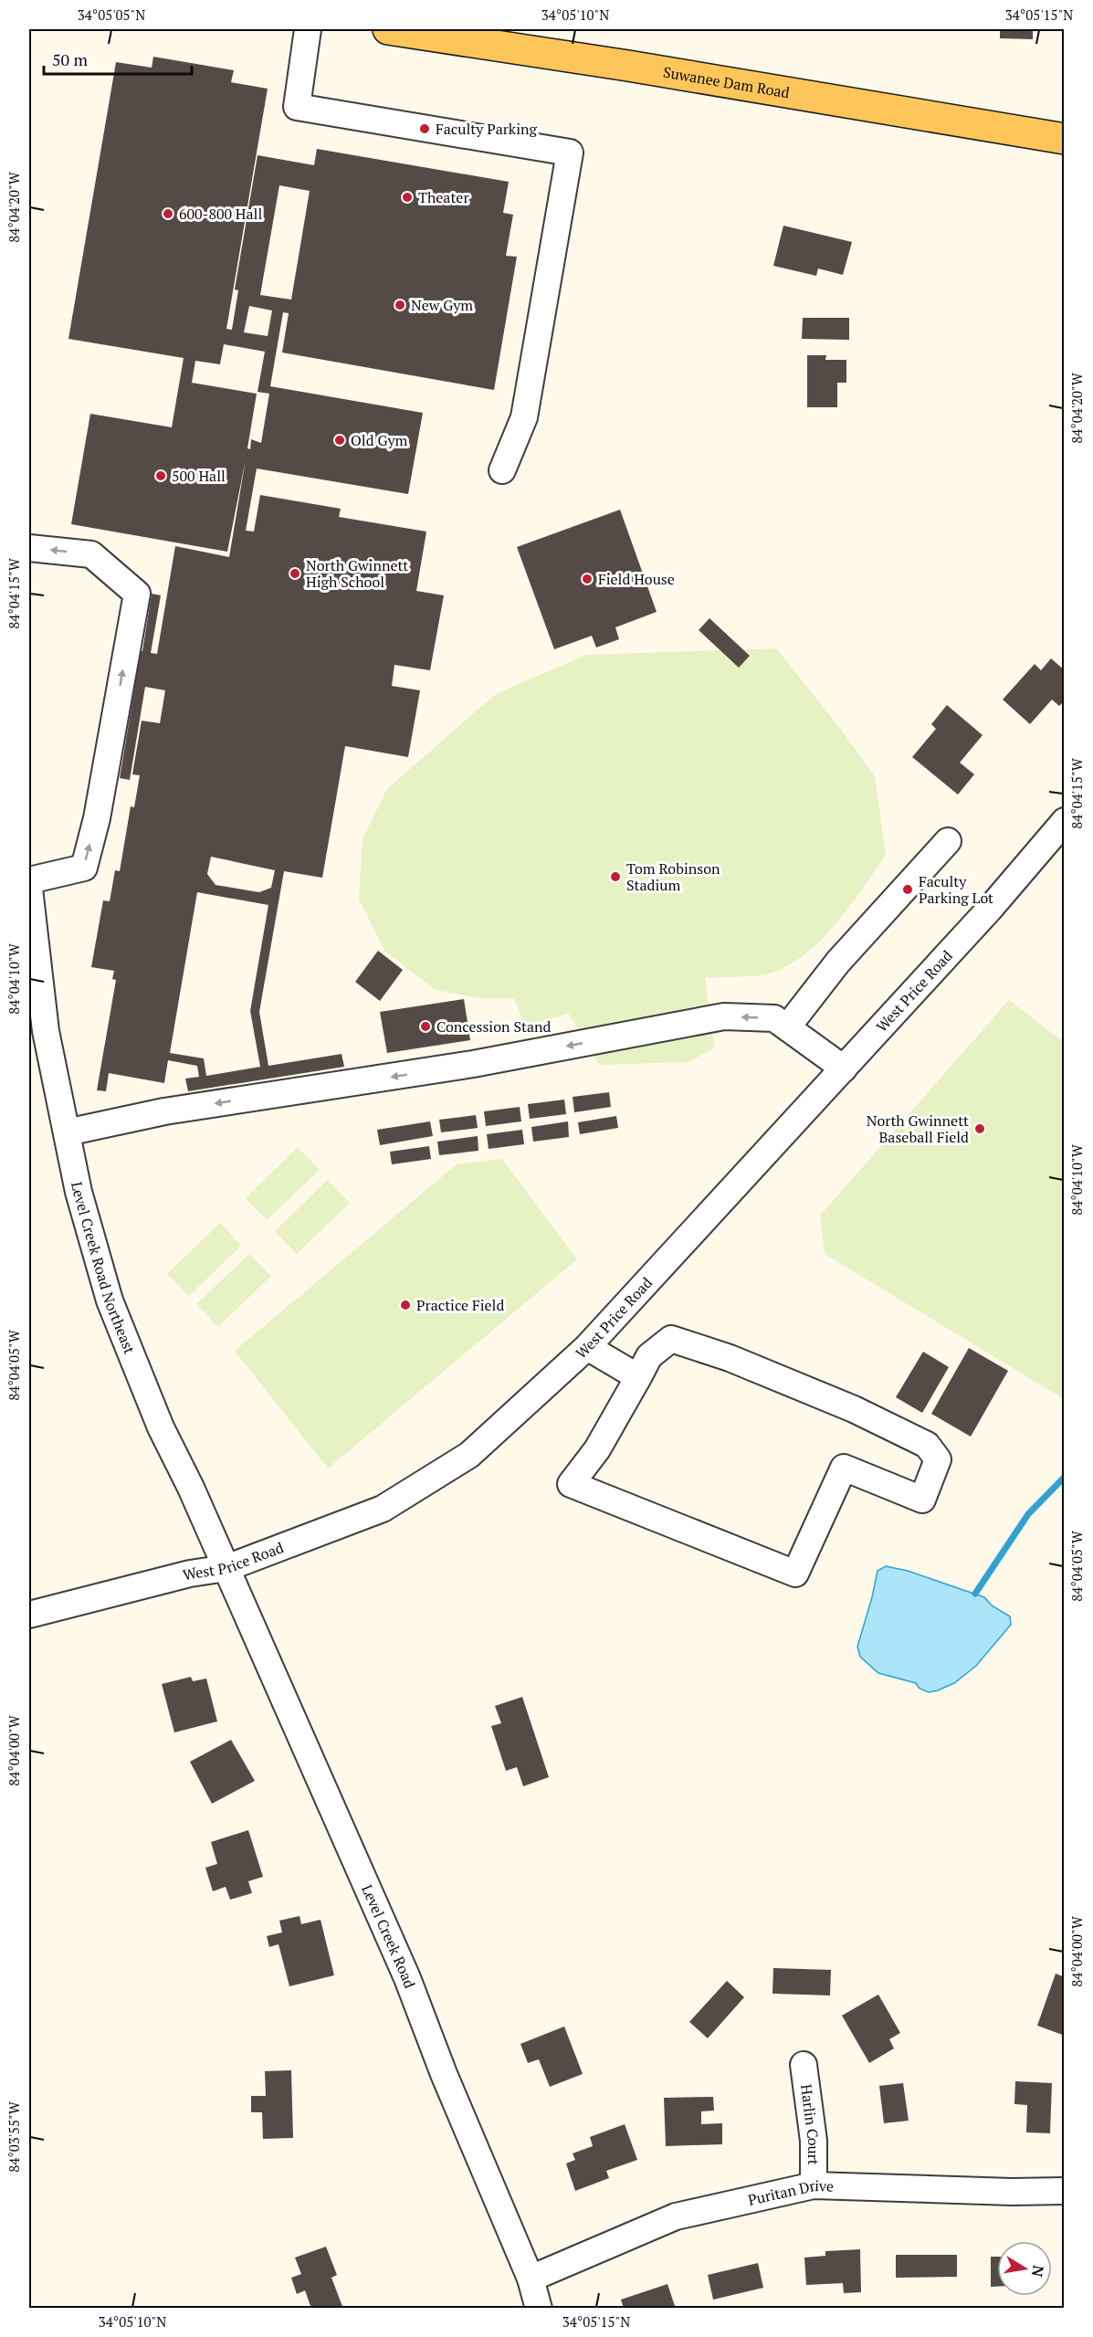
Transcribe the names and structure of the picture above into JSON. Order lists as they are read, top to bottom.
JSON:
{
  "streets": {
    "main road": ["Suwanee Dam Road"],
    "street": [
      "West Price Road",
      "Level Creek Road Northeast",
      "Level Creek Road",
      "Harlin Court",
      "Puritan Drive"
    ]
  },
  "crossings": [
    ["West Price Road", "Level Creek Road Northeast"],
    ["West Price Road", "Level Creek Road"],
    ["Level Creek Road Northeast", "Level Creek Road"],
    ["Level Creek Road", "Puritan Drive"],
    ["Harlin Court", "Puritan Drive"]
  ],
  "places": [
    "Faculty Parking",
    "Theater",
    "600-800 Hall",
    "New Gym",
    "Old Gym",
    "500 Hall",
    "North Gwinnett High School",
    "Field House",
    "Tom Robinson Stadium",
    "Faculty Parking Lot",
    "Concession Stand",
    "North Gwinnett Baseball Field",
    "Practice Field"
  ],
  "scale_bar": "50 m",
  "north": "right",
  "coordinates": [
    "34°05'05\"N",
    "34°05'10\"N",
    "34°05'15\"N",
    "84°04'20\"W",
    "84°04'15\"W",
    "84°04'10\"W",
    "84°04'05\"W",
    "84°04'00\"W",
    "84°03'55\"W"
  ]
}
